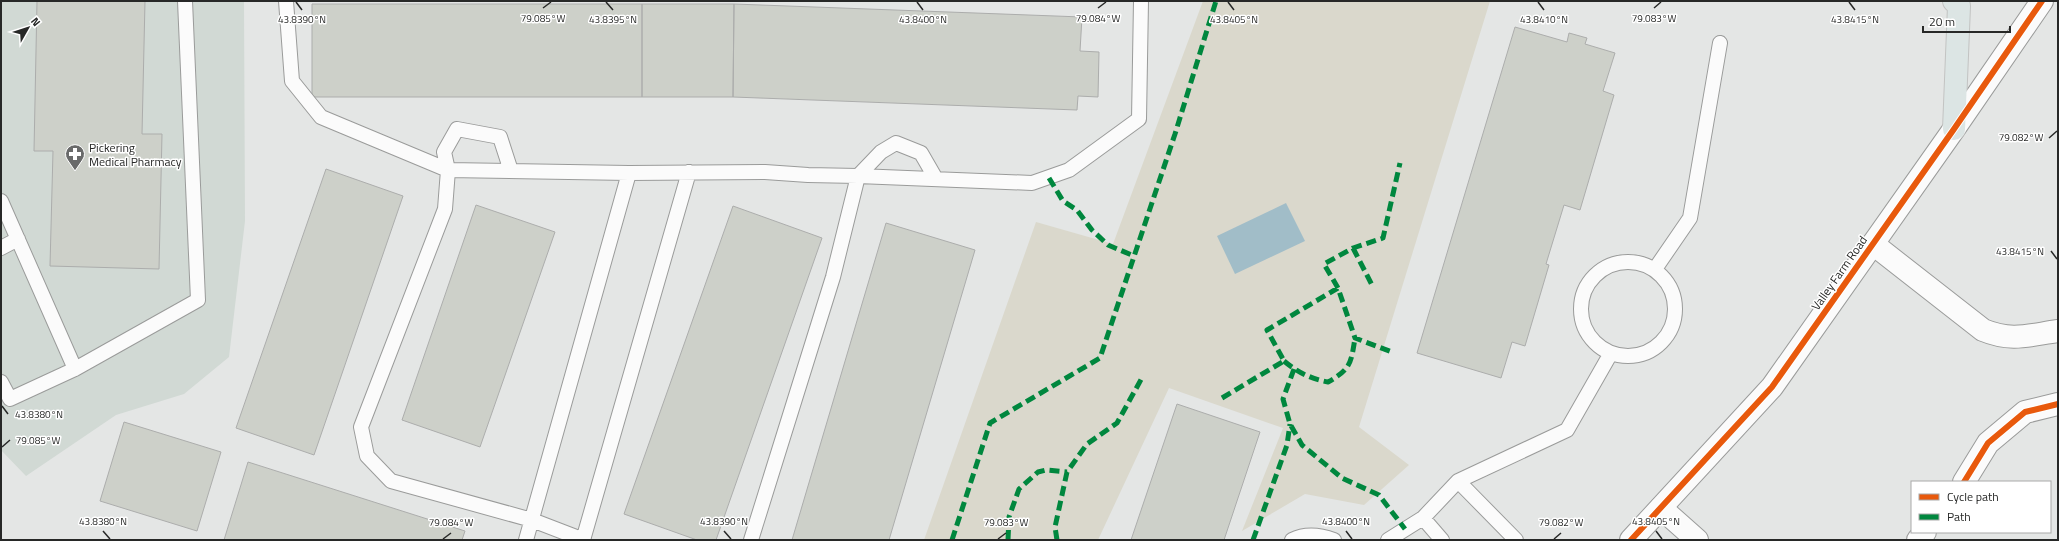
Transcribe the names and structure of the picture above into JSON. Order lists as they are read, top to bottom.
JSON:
{
  "streets": {
    "street": ["Valley Farm Road"]
  },
  "places": {
    "pharmacy": ["Pickering Medical Pharmacy"]
  },
  "legend": ["Cycle path", "Path"],
  "scale_bar": "20 m",
  "north": "top right",
  "coordinates": [
    "79.085°W",
    "79.084°W",
    "79.083°W",
    "43.8390°N",
    "43.8395°N",
    "43.8400°N",
    "43.8405°N",
    "43.8410°N",
    "43.8415°N",
    "79.082°W",
    "43.8380°N"
  ]
}
